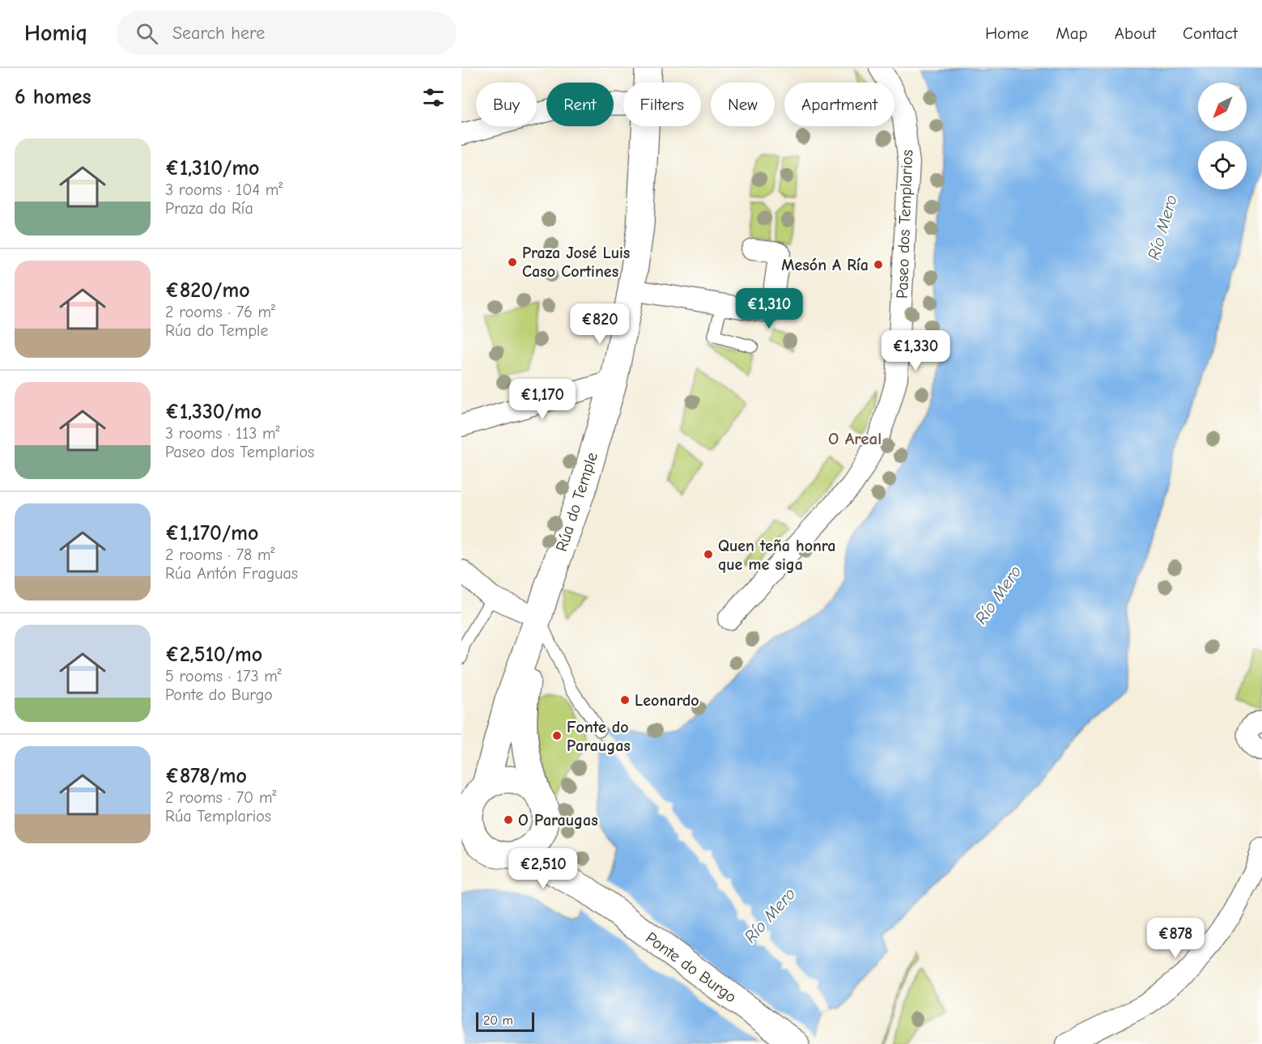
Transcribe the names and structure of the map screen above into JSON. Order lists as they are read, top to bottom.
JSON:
{
  "streets": {
    "main road": ["Rúa do Temple", "Ponte do Burgo"],
    "street": ["Paseo dos Templarios"]
  },
  "crossings": [
    ["Rúa do Temple", "Ponte do Burgo"]
  ],
  "districts": ["O Areal"],
  "water": ["Río Mero"],
  "places": [
    "Praza José Luis Caso Cortines",
    "Mesón A Ría",
    "Quen teña honra que me siga",
    "Leonardo",
    "Fonte do Paraugas",
    "O Paraugas"
  ],
  "scale_bar": "20 m",
  "north": "bottom left",
  "page": {
    "header": "Homiq",
    "search": "Search here",
    "nav": [
      "Home",
      "Map",
      "About",
      "Contact"
    ],
    "heading": "6 homes",
    "chip": [
      "Buy",
      "Rent",
      "Filters",
      "New",
      "Apartment"
    ],
    "list": [
      {
        "name": "€1,310/mo",
        "note": "3 rooms · 104 m² · Praza da Ría"
      },
      {
        "name": "€820/mo",
        "note": "2 rooms · 76 m² · Rúa do Temple"
      },
      {
        "name": "€1,330/mo",
        "note": "3 rooms · 113 m² · Paseo dos Templarios"
      },
      {
        "name": "€1,170/mo",
        "note": "2 rooms · 78 m² · Rúa Antón Fraguas"
      },
      {
        "name": "€2,510/mo",
        "note": "5 rooms · 173 m² · Ponte do Burgo"
      },
      {
        "name": "€878/mo",
        "note": "2 rooms · 70 m² · Rúa Templarios"
      }
    ],
    "price": [
      "€1,310",
      "€820",
      "€1,330",
      "€1,170",
      "€2,510",
      "€878"
    ],
    "scale": "20 m"
  }
}
